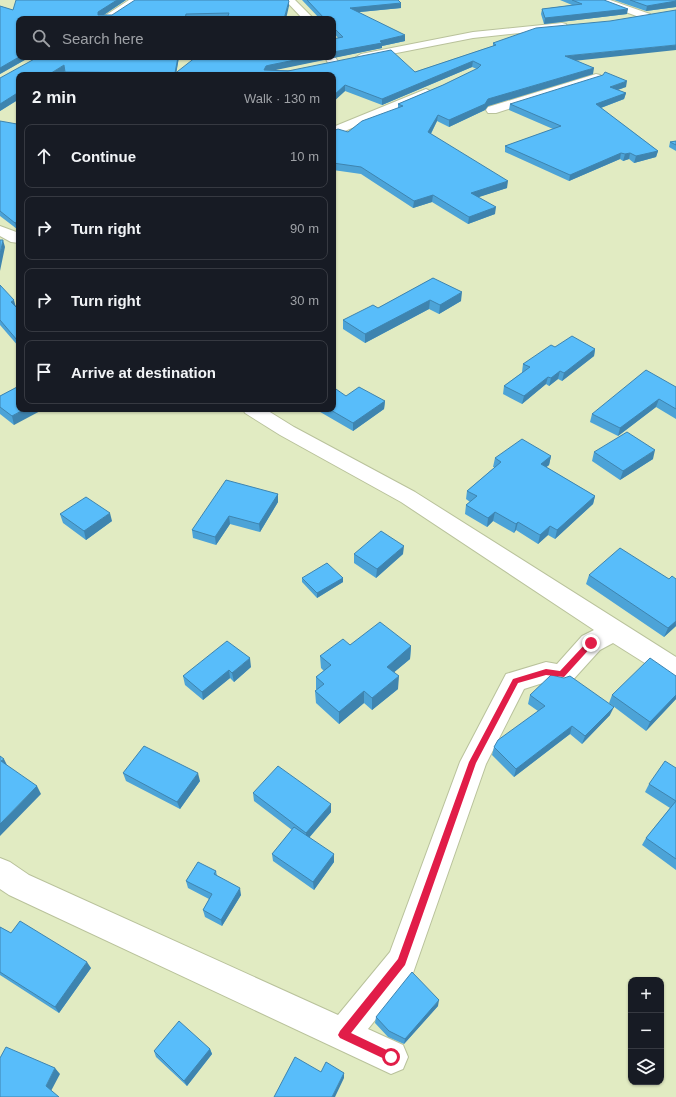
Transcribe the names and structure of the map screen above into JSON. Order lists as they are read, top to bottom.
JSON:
{
  "page": {
    "search": "Search here",
    "heading": ["2 min", "Walk · 130 m"],
    "list": [
      ["Continue", "10 m"],
      ["Turn right", "90 m"],
      ["Turn right", "30 m"],
      "Arrive at destination"
    ],
    "map_buttons": ["+", "−"]
  }
}
